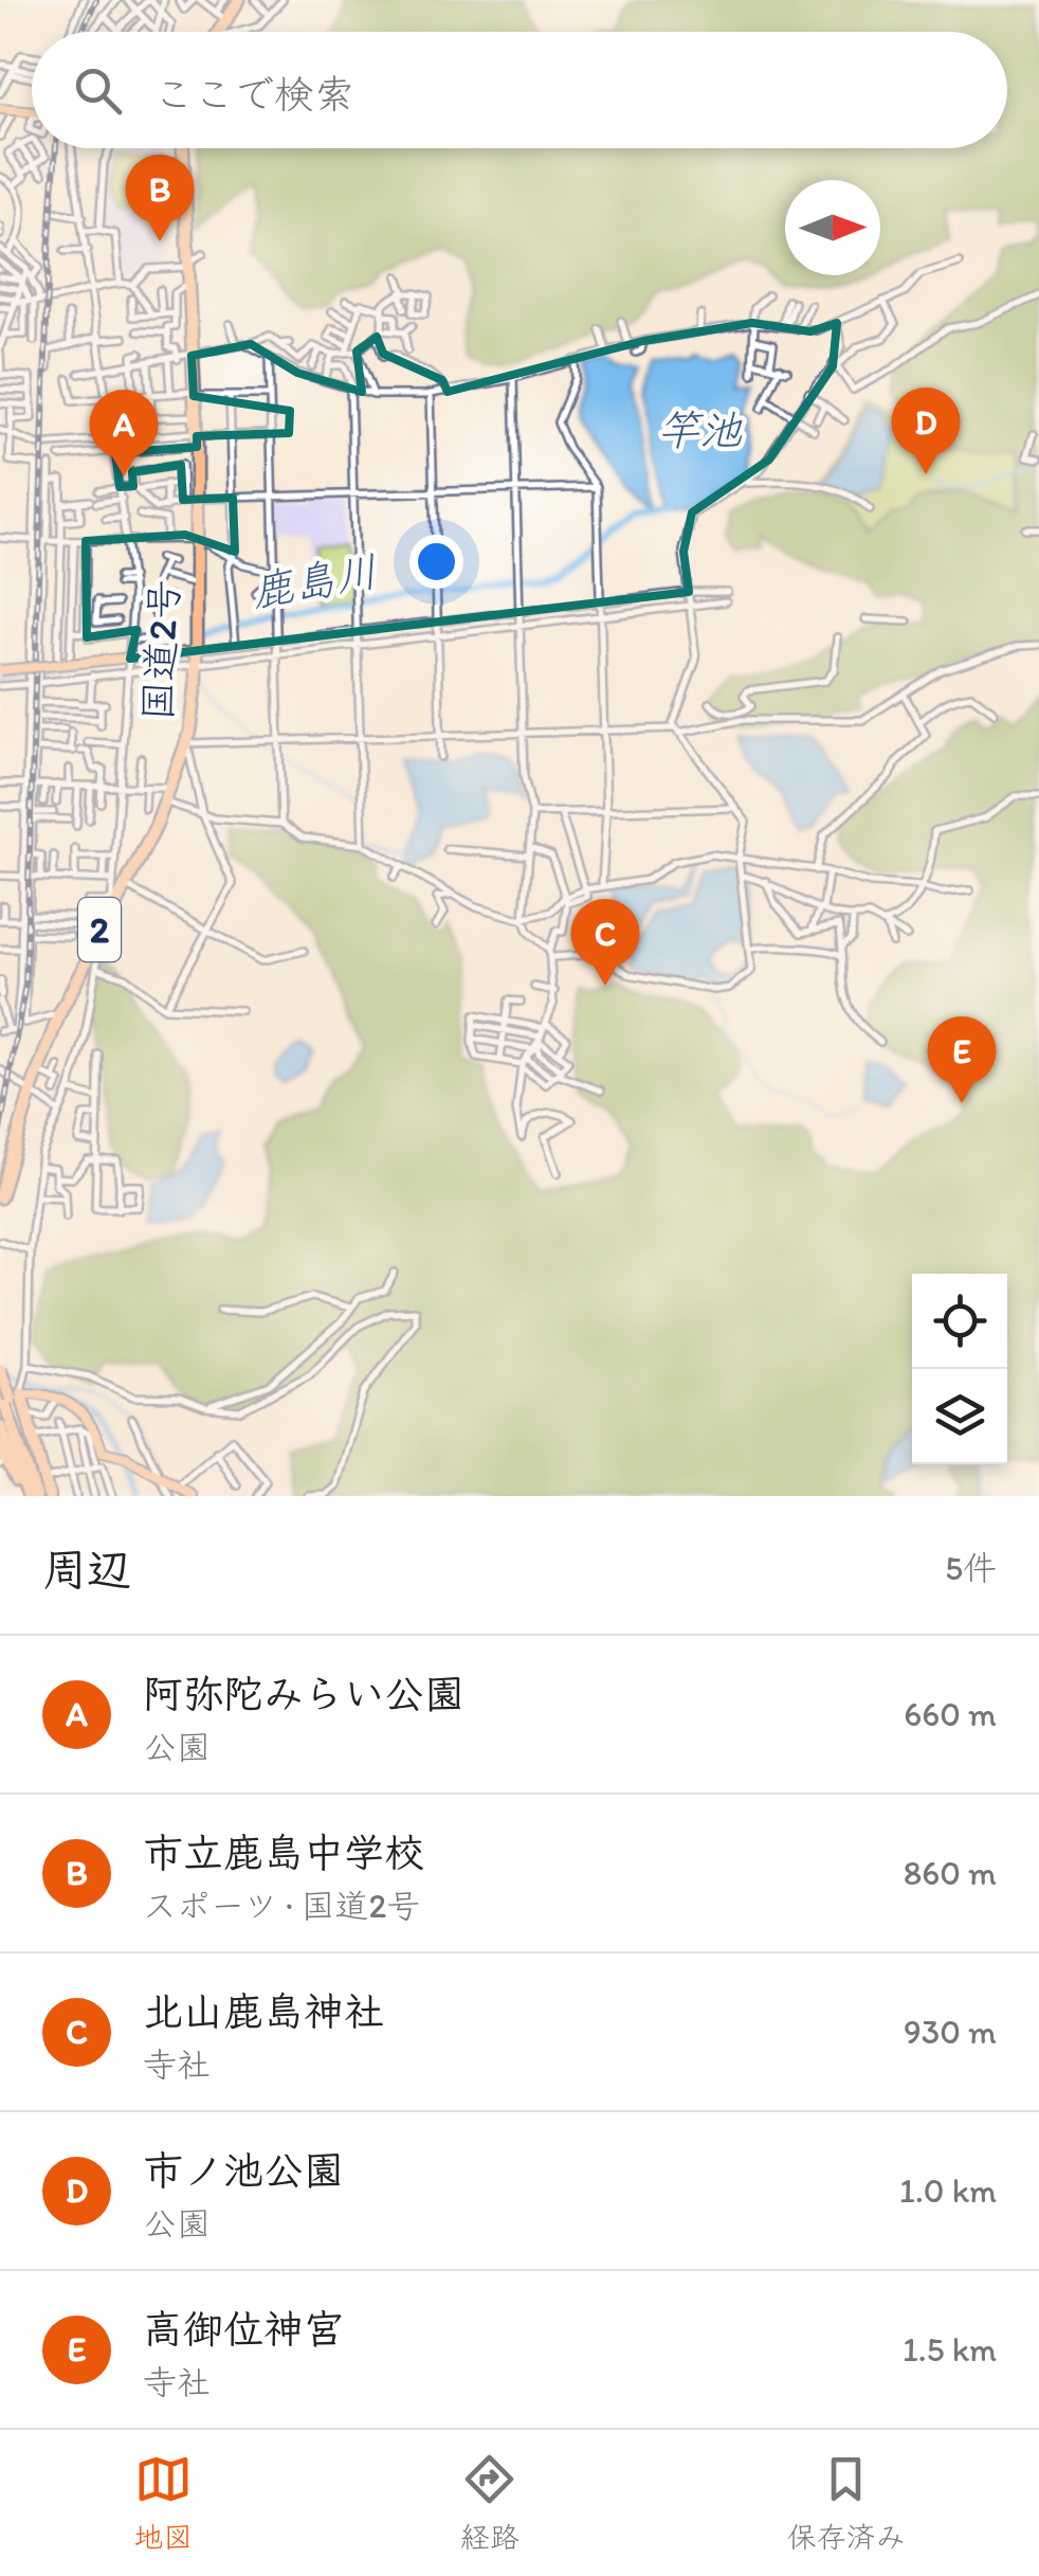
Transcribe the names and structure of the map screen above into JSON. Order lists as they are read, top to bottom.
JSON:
{
  "streets": {
    "highway": ["国道2号", "2"]
  },
  "water": ["竿池", "鹿島川"],
  "north": "right",
  "page": {
    "search": "ここで検索",
    "pins": [
      "B",
      "D",
      "A",
      "C",
      "E"
    ],
    "heading": ["周辺", "5件"],
    "list": [
      {
        "mark": "A",
        "name": "阿弥陀みらい公園",
        "note": "公園",
        "value": "660 m"
      },
      {
        "mark": "B",
        "name": "市立鹿島中学校",
        "note": "スポーツ · 国道2号",
        "value": "860 m"
      },
      {
        "mark": "C",
        "name": "北山鹿島神社",
        "note": "寺社",
        "value": "930 m"
      },
      {
        "mark": "D",
        "name": "市ノ池公園",
        "note": "公園",
        "value": "1.0 km"
      },
      {
        "mark": "E",
        "name": "高御位神宮",
        "note": "寺社",
        "value": "1.5 km"
      }
    ],
    "nav": ["地図", "経路", "保存済み"]
  }
}
